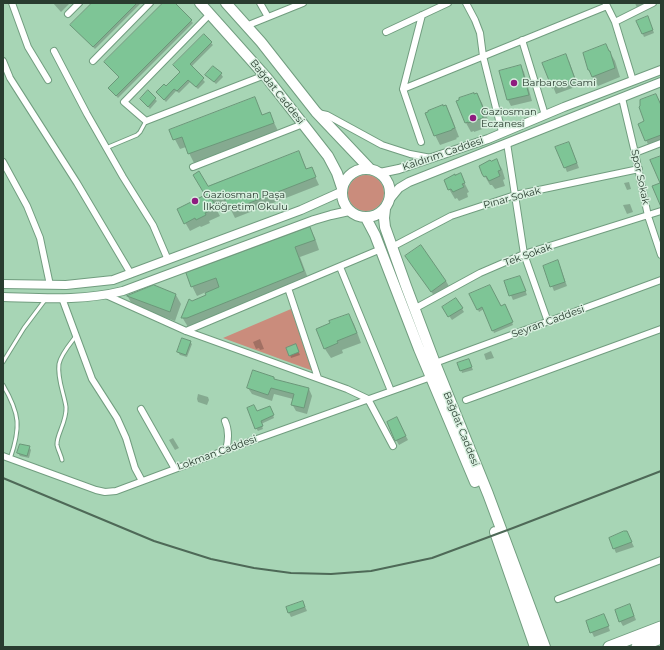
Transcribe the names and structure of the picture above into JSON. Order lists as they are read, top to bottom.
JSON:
{
  "streets": {
    "main road": ["Bağdat Caddesi"],
    "street": [
      "Kaldırım Caddesi",
      "Spor Sokak",
      "Pınar Sokak",
      "Tek Sokak",
      "Seyran Caddesi",
      "Lokman Caddesi"
    ]
  },
  "crossings": [
    ["Bağdat Caddesi", "Kaldırım Caddesi"],
    ["Bağdat Caddesi", "Pınar Sokak"],
    ["Bağdat Caddesi", "Tek Sokak"],
    ["Bağdat Caddesi", "Seyran Caddesi"],
    ["Bağdat Caddesi", "Lokman Caddesi"],
    ["Kaldırım Caddesi", "Spor Sokak"],
    ["Spor Sokak", "Pınar Sokak"],
    ["Spor Sokak", "Tek Sokak"]
  ],
  "places": ["Barbaros Cami", "Gaziosman Eczanesi", "Gaziosman Paşa İlköğretim Okulu"]
}
